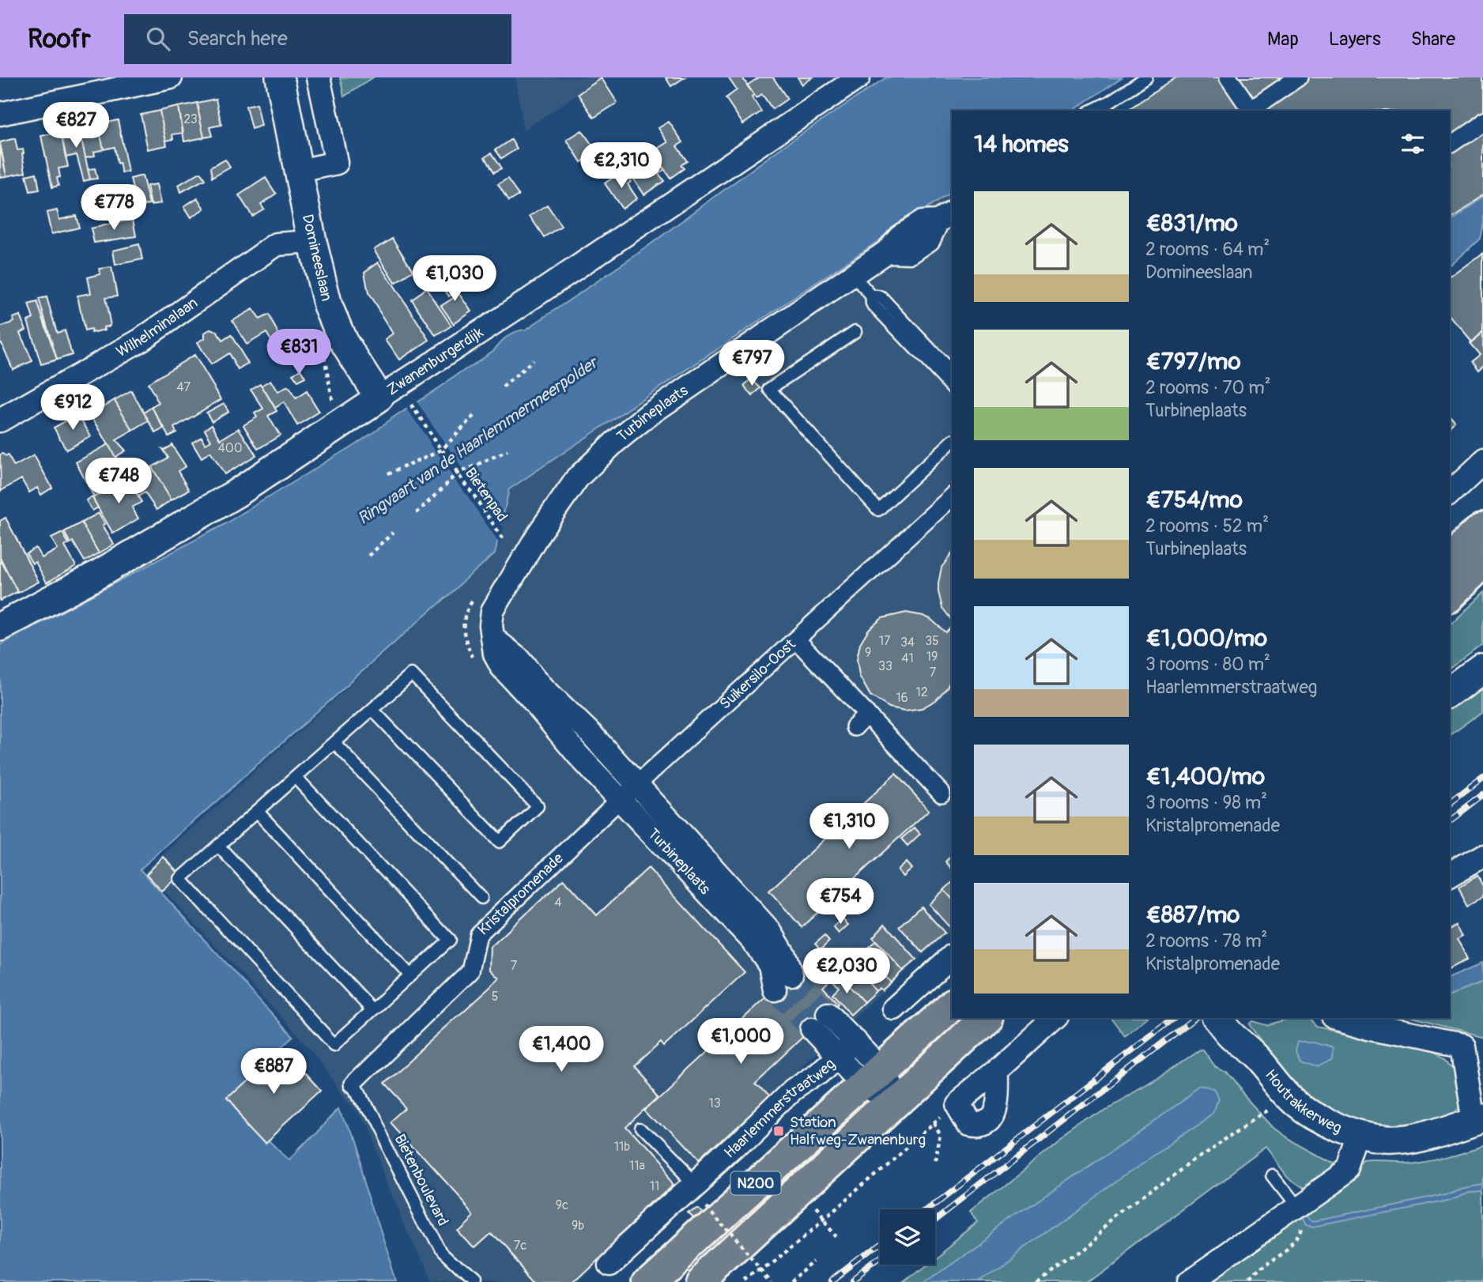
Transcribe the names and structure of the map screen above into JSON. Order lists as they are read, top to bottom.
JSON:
{
  "streets": {
    "main road": ["N200"],
    "street": [
      "Domineeslaan",
      "Wilhelminalaan",
      "Zwanenburgerdijk",
      "Turbineplaats",
      "Suikersilo-Oost",
      "Kristalpromenade",
      "Houtrakkerweg",
      "Haarlemmerstraatweg"
    ],
    "lane": ["Bietenboulevard"],
    "path": ["Bietenpad"]
  },
  "crossings": [
    ["Domineeslaan", "Wilhelminalaan"],
    ["Domineeslaan", "Zwanenburgerdijk"],
    ["Turbineplaats", "Suikersilo-Oost"],
    ["Turbineplaats", "Kristalpromenade"],
    ["Suikersilo-Oost", "Kristalpromenade"],
    ["Kristalpromenade", "Bietenboulevard"]
  ],
  "water": ["Ringvaart van de Haarlemmermeerpolder"],
  "places": {
    "transit": ["Station Halfweg-Zwanenburg"]
  },
  "house_numbers": [
    "23",
    "47",
    "400",
    "17",
    "35",
    "34",
    "9",
    "19",
    "41",
    "33",
    "7",
    "12",
    "16",
    "4",
    "7",
    "5",
    "13",
    "11b",
    "11a",
    "11",
    "9c",
    "9b",
    "7c"
  ],
  "page": {
    "header": "Roofr",
    "search": "Search here",
    "nav": ["Map", "Layers", "Share"],
    "price": [
      "€827",
      "€2,310",
      "€778",
      "€1,030",
      "€831",
      "€797",
      "€912",
      "€748",
      "€1,310",
      "€754",
      "€2,030",
      "€1,000",
      "€1,400",
      "€887"
    ],
    "heading": "14 homes",
    "list": [
      {
        "name": "€831/mo",
        "note": "2 rooms · 64 m² · Domineeslaan"
      },
      {
        "name": "€797/mo",
        "note": "2 rooms · 70 m² · Turbineplaats"
      },
      {
        "name": "€754/mo",
        "note": "2 rooms · 52 m² · Turbineplaats"
      },
      {
        "name": "€1,000/mo",
        "note": "3 rooms · 80 m² · Haarlemmerstraatweg"
      },
      {
        "name": "€1,400/mo",
        "note": "3 rooms · 98 m² · Kristalpromenade"
      },
      {
        "name": "€887/mo",
        "note": "2 rooms · 78 m² · Kristalpromenade"
      }
    ]
  }
}
